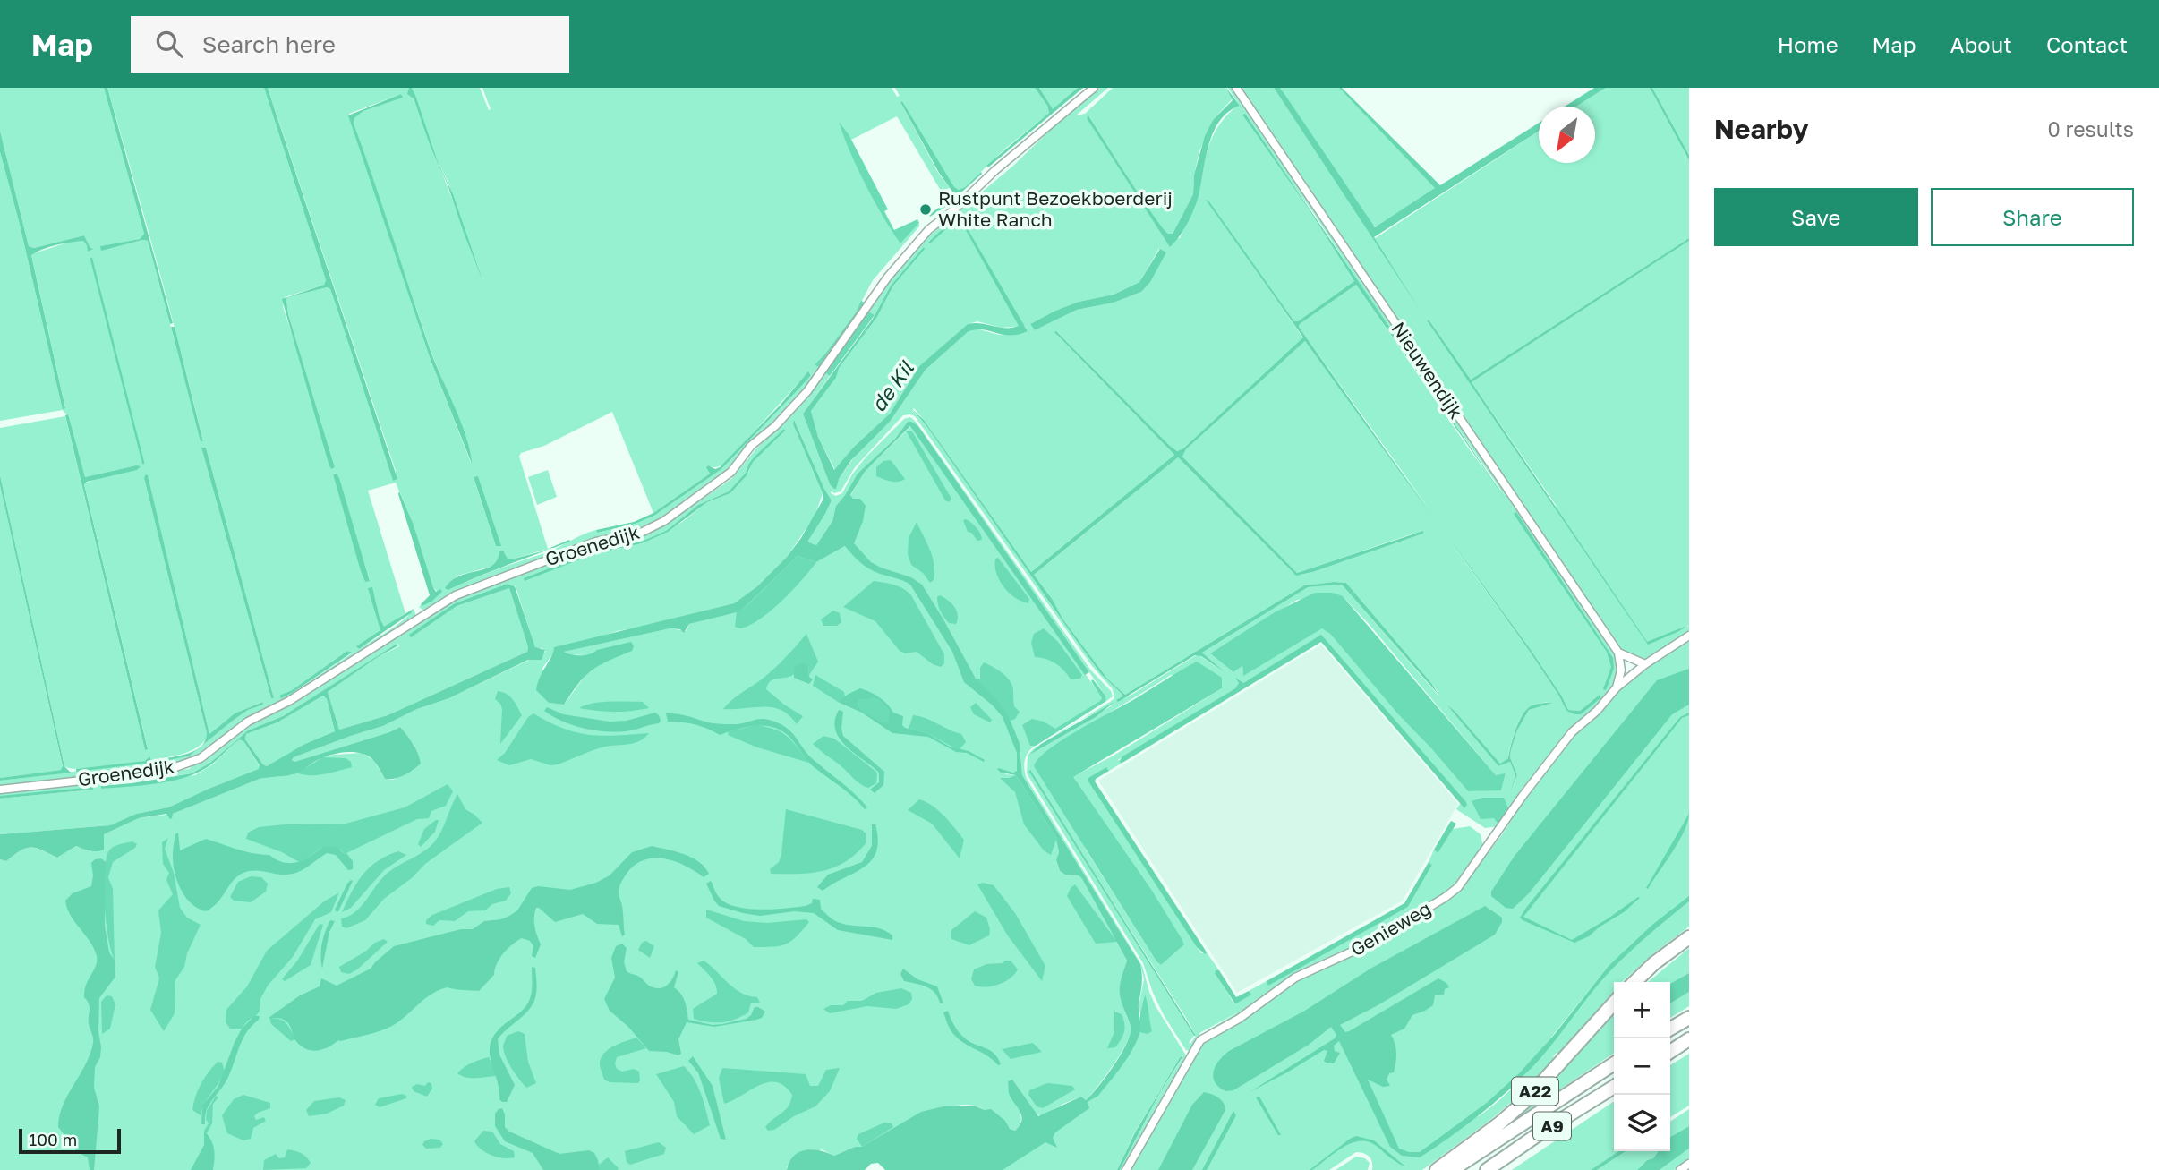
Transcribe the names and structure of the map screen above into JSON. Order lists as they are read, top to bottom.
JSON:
{
  "streets": {
    "highway": ["A22", "A9"],
    "street": ["Nieuwendijk", "Groenedijk", "Genieweg"]
  },
  "water": ["de Kil"],
  "places": ["Rustpunt Bezoekboerderij White Ranch"],
  "scale_bar": "100 m",
  "north": "bottom left",
  "page": {
    "header": "Map",
    "search": "Search here",
    "nav": [
      "Home",
      "Map",
      "About",
      "Contact"
    ],
    "heading": ["Nearby", "0 results"],
    "buttons": ["Save", "Share"],
    "map_buttons": ["+", "−"],
    "scale": "100 m"
  }
}
